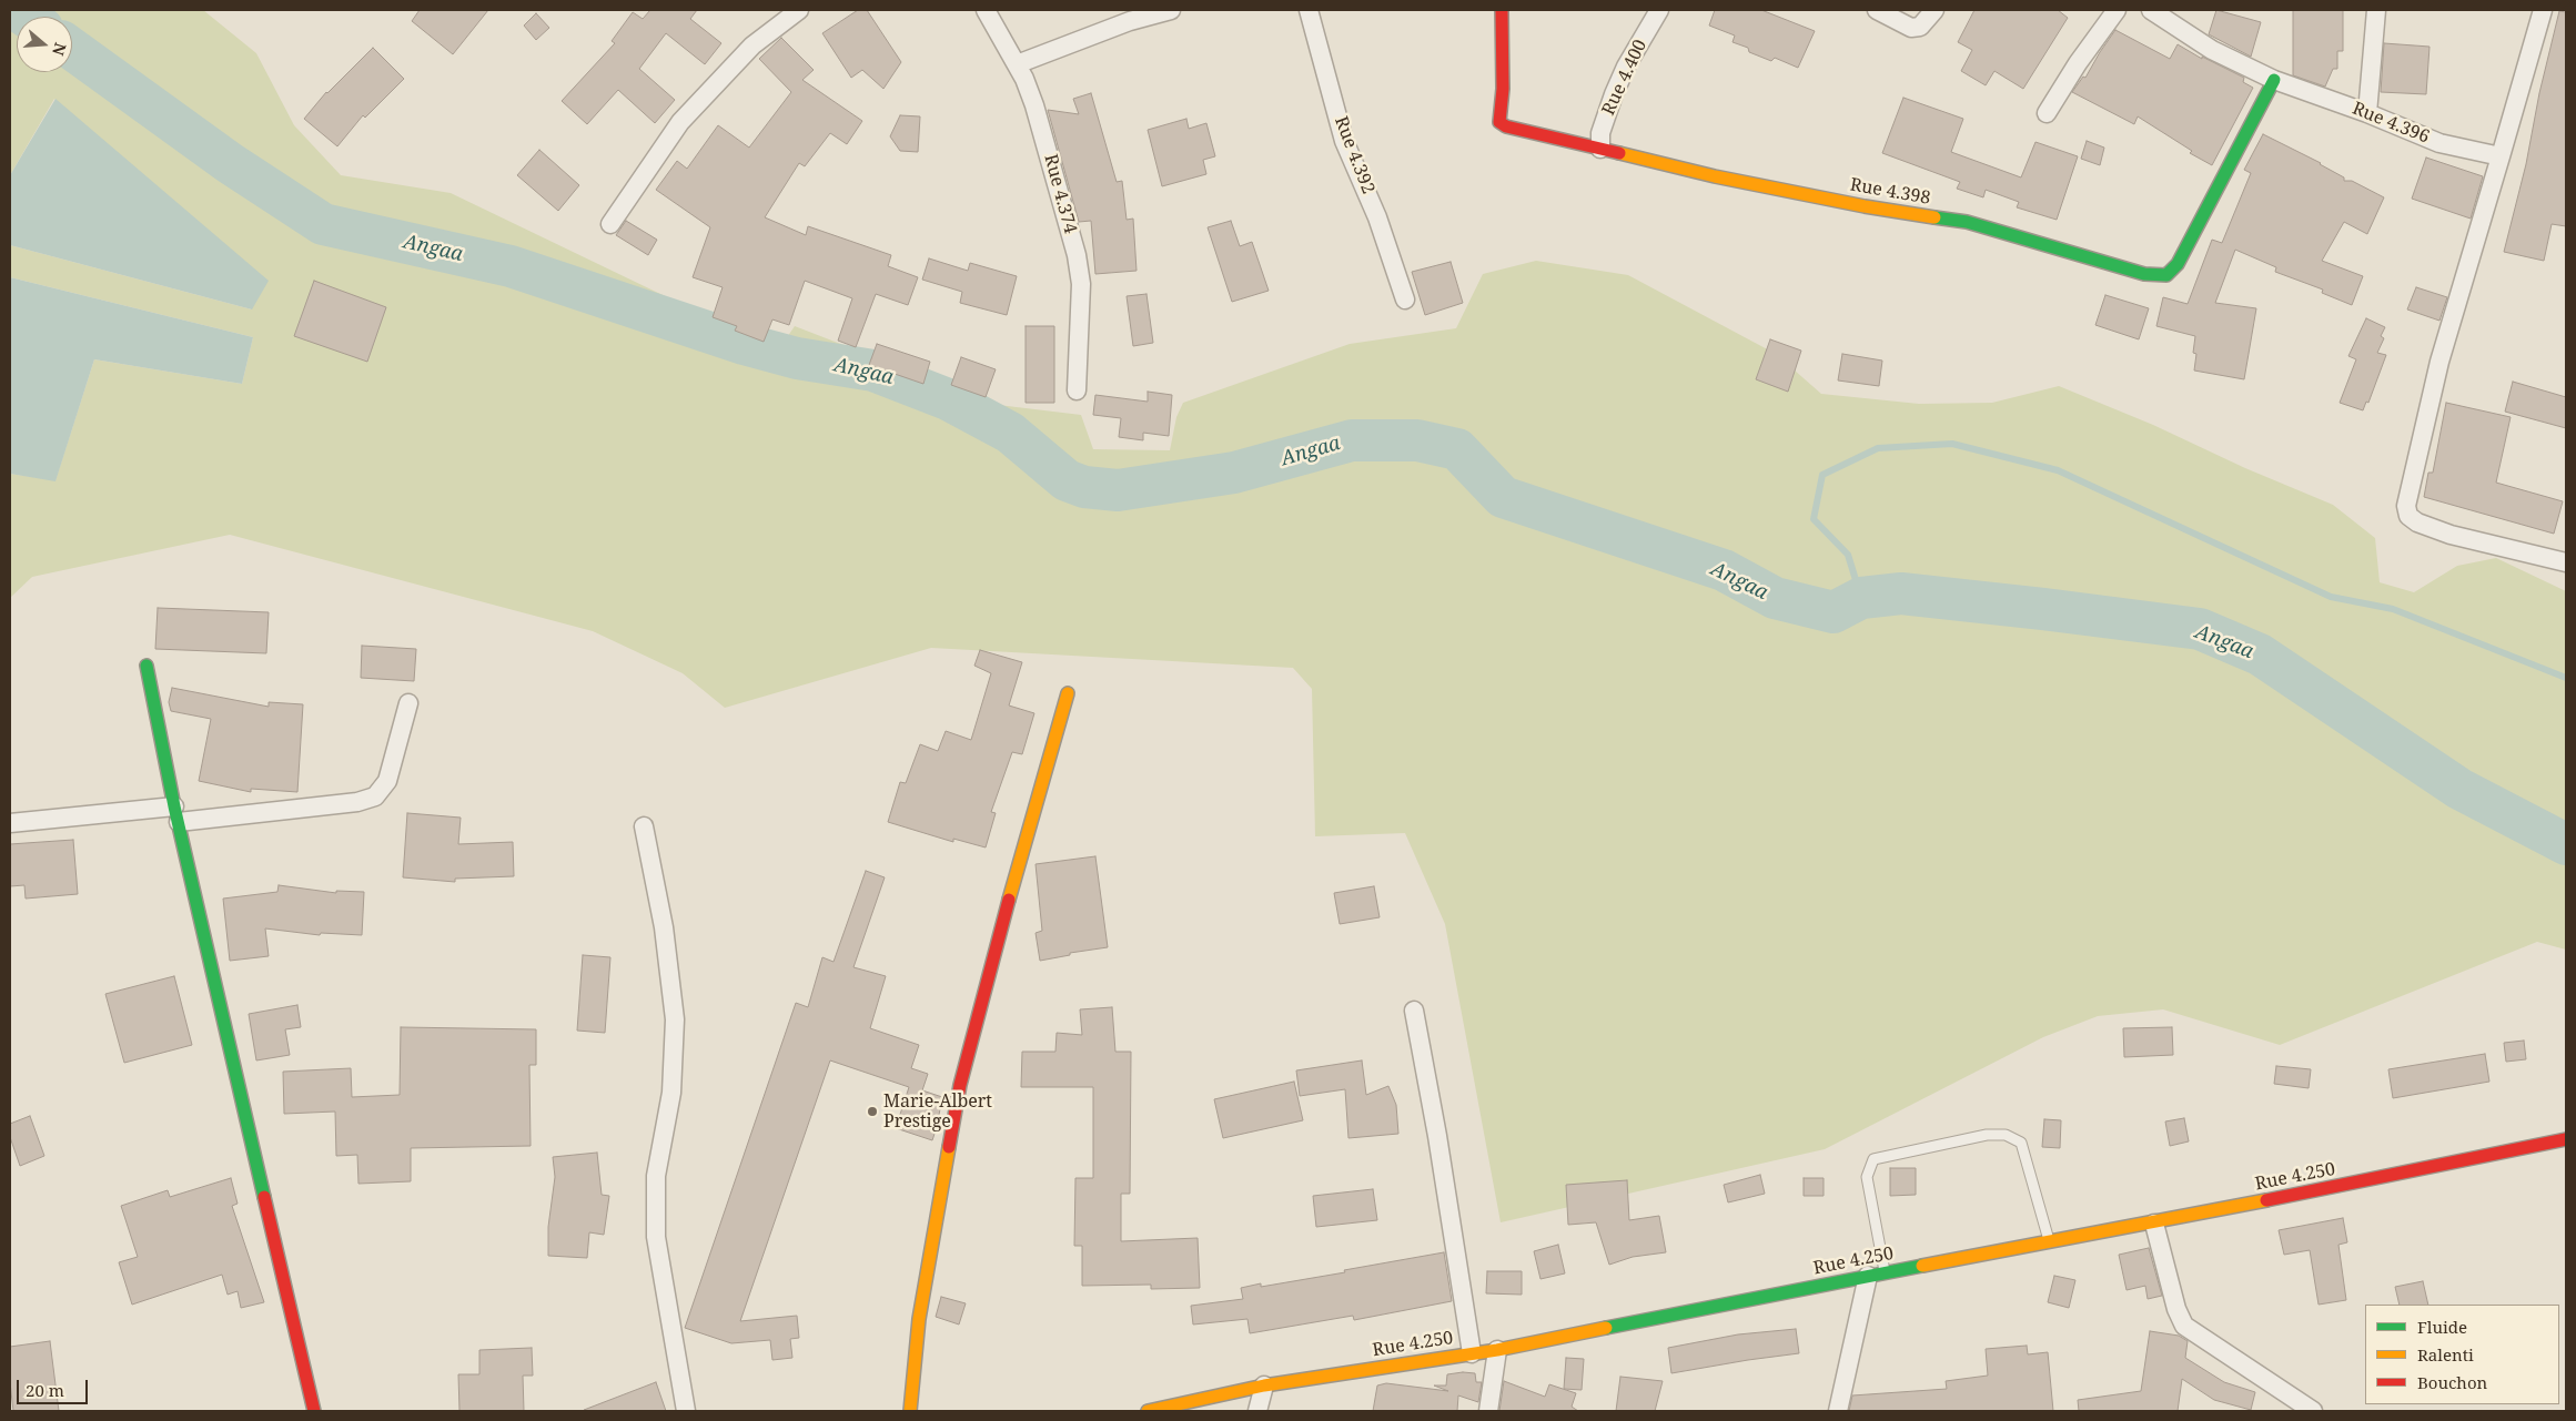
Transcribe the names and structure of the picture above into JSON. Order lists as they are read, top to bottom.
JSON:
{
  "streets": {
    "street": [
      "Rue 4.400",
      "Rue 4.396",
      "Rue 4.392",
      "Rue 4.398",
      "Rue 4.374",
      "Rue 4.250"
    ]
  },
  "crossings": [
    ["Rue 4.400", "Rue 4.398"],
    ["Rue 4.396", "Rue 4.398"]
  ],
  "water": ["Angaa"],
  "places": ["Marie-Albert Prestige"],
  "legend": ["Fluide", "Ralenti", "Bouchon"],
  "scale_bar": "20 m",
  "north": "right"
}
